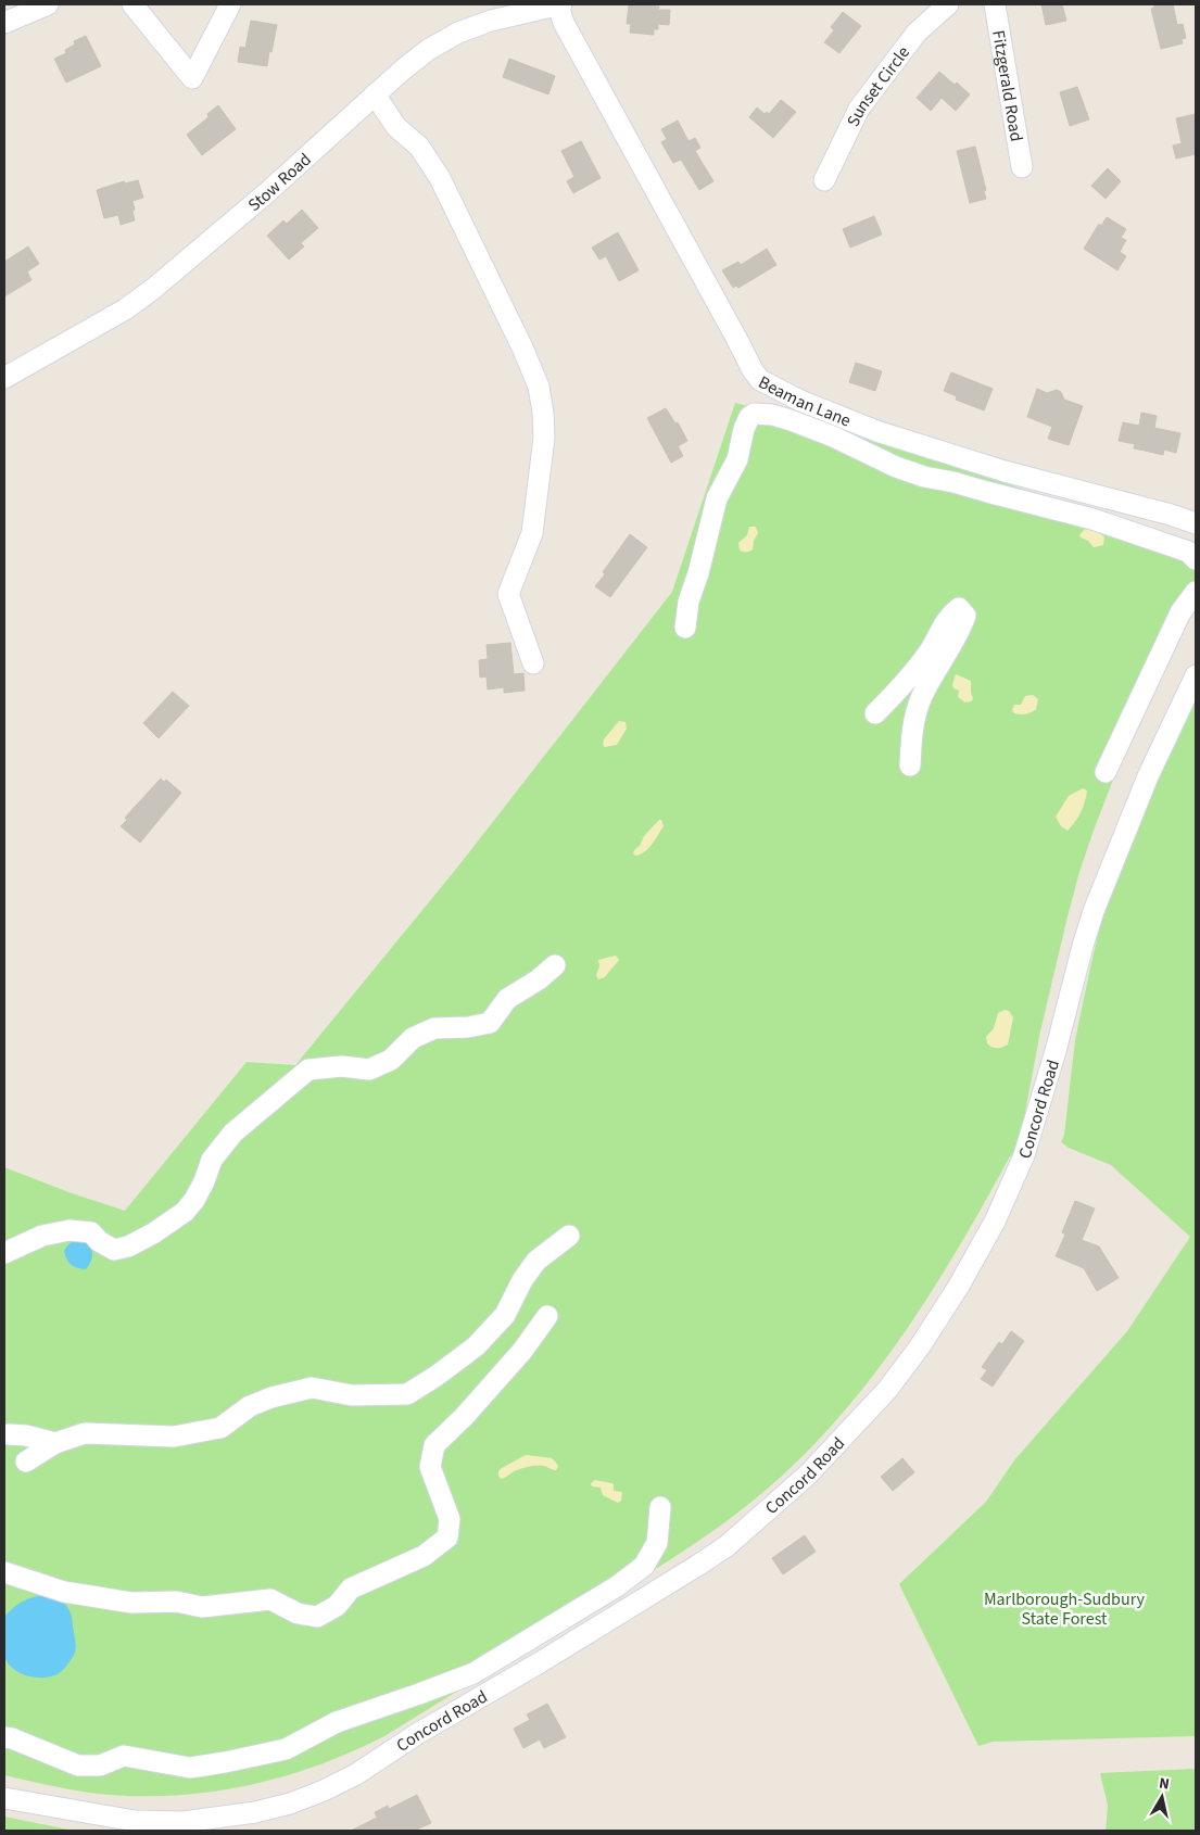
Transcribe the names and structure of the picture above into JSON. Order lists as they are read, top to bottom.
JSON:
{
  "streets": {
    "street": [
      "Fitzgerald Road",
      "Sunset Circle",
      "Stow Road",
      "Beaman Lane",
      "Concord Road"
    ]
  },
  "crossings": [
    ["Stow Road", "Beaman Lane"]
  ],
  "parks": ["Marlborough-Sudbury State Forest"],
  "north": "top"
}
